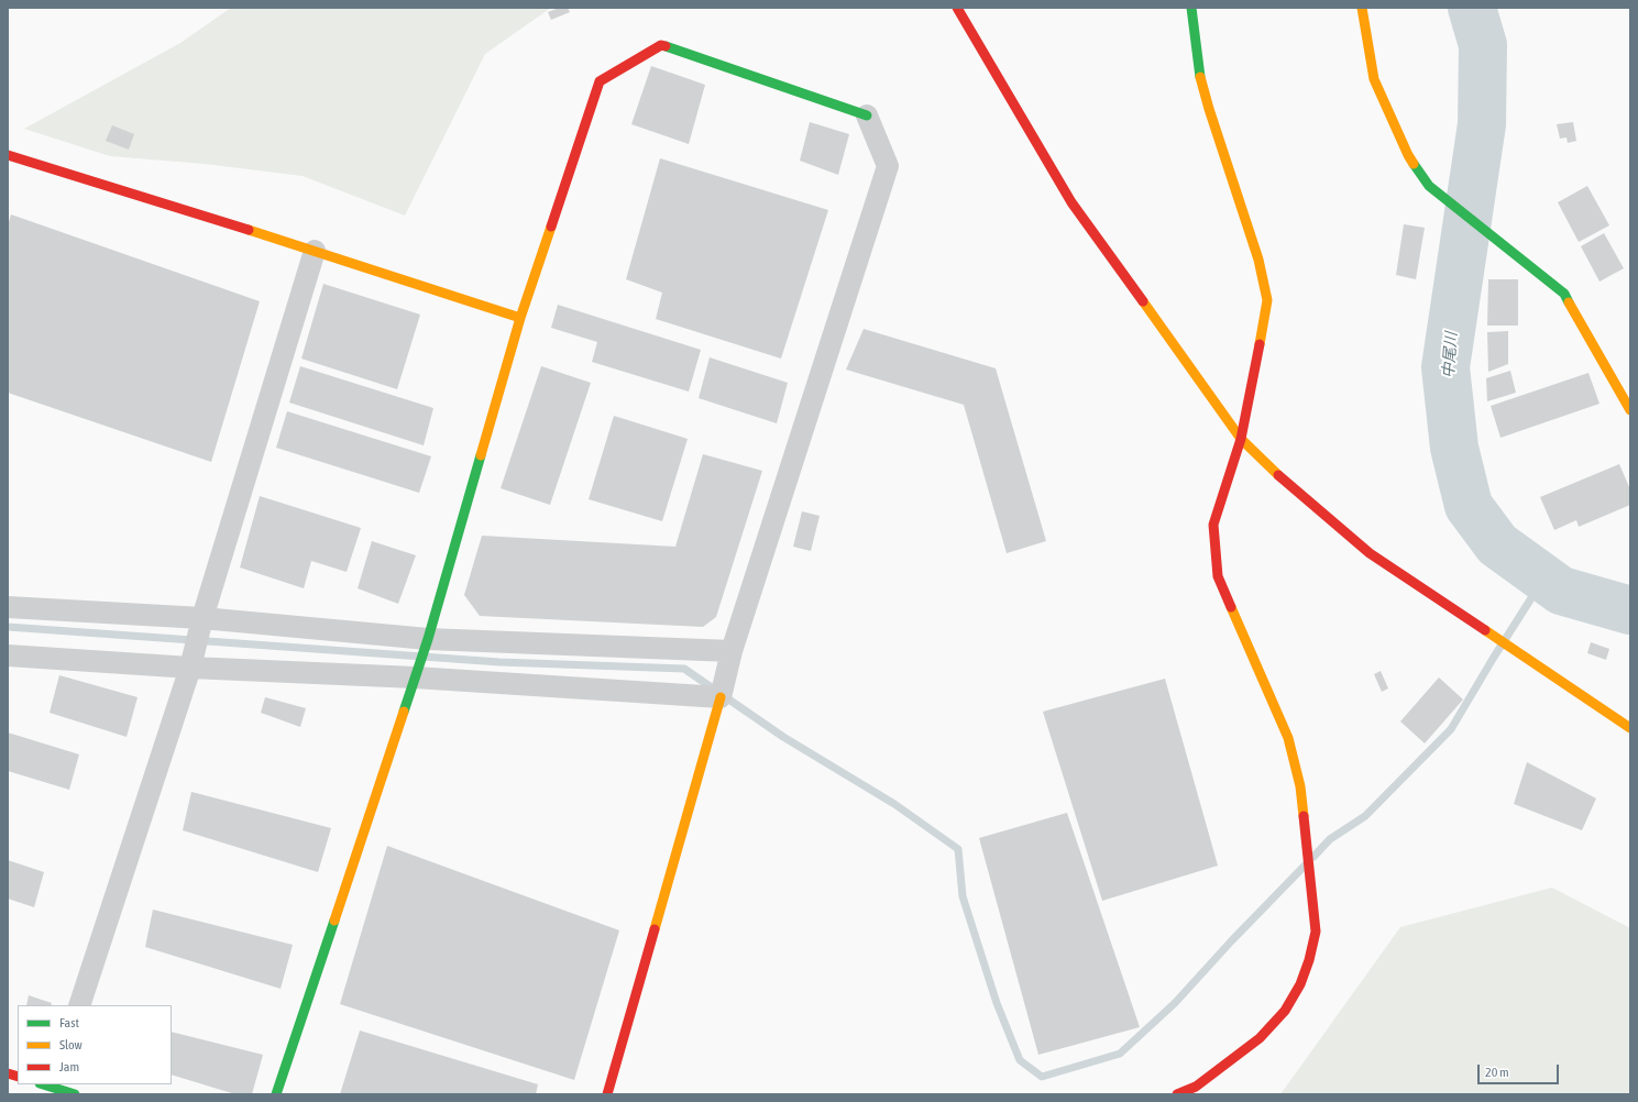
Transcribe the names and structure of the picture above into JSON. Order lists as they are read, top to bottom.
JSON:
{
  "water": ["中尾川"],
  "legend": ["Fast", "Slow", "Jam"],
  "scale_bar": "20 m"
}
